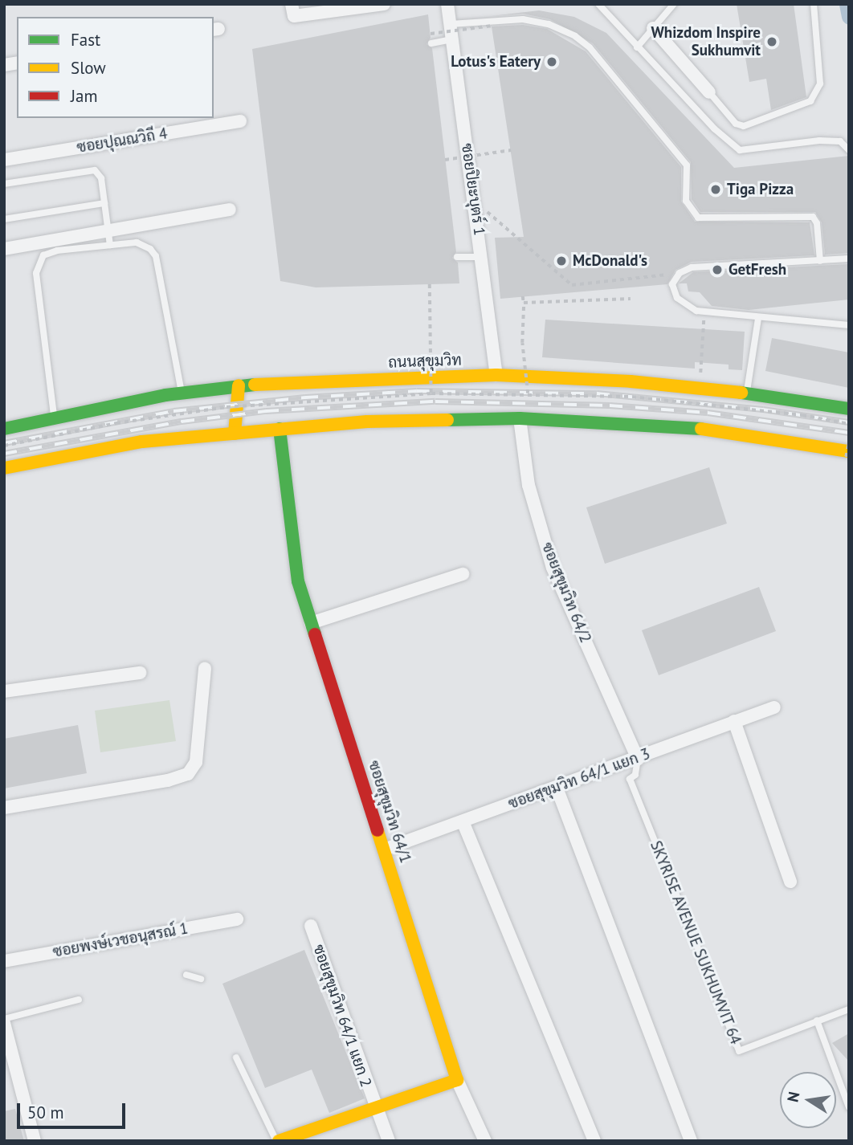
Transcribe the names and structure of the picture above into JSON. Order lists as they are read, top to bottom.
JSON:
{
  "streets": {
    "main road": ["ถนนสุขุมวิท", "ซอยสุขุมวิท 64/1"],
    "street": [
      "ซอยปุณณวิถี 4",
      "ซอยปิยะบุตร์ 1",
      "ซอยสุขุมวิท 64/2",
      "ซอยสุขุมวิท 64/1 แยก 3",
      "ซอยพงษ์เวชอนุสรณ์ 1",
      "ซอยสุขุมวิท 64/1 แยก 2"
    ],
    "lane": ["SKYRISE AVENUE SUKHUMVIT 64"]
  },
  "crossings": [
    ["ซอยปิยะบุตร์ 1", "ถนนสุขุมวิท"],
    ["ซอยสุขุมวิท 64/2", "ซอยสุขุมวิท 64/1 แยก 3"],
    ["ซอยสุขุมวิท 64/2", "SKYRISE AVENUE SUKHUMVIT 64"],
    ["ซอยสุขุมวิท 64/1 แยก 3", "ซอยสุขุมวิท 64/1"],
    ["ซอยสุขุมวิท 64/1 แยก 3", "SKYRISE AVENUE SUKHUMVIT 64"]
  ],
  "places": [
    "Whizdom Inspire Sukhumvit",
    "Lotus's Eatery",
    "Tiga Pizza",
    "McDonald's",
    "GetFresh"
  ],
  "legend": ["Fast", "Slow", "Jam"],
  "scale_bar": "50 m",
  "north": "left"
}
